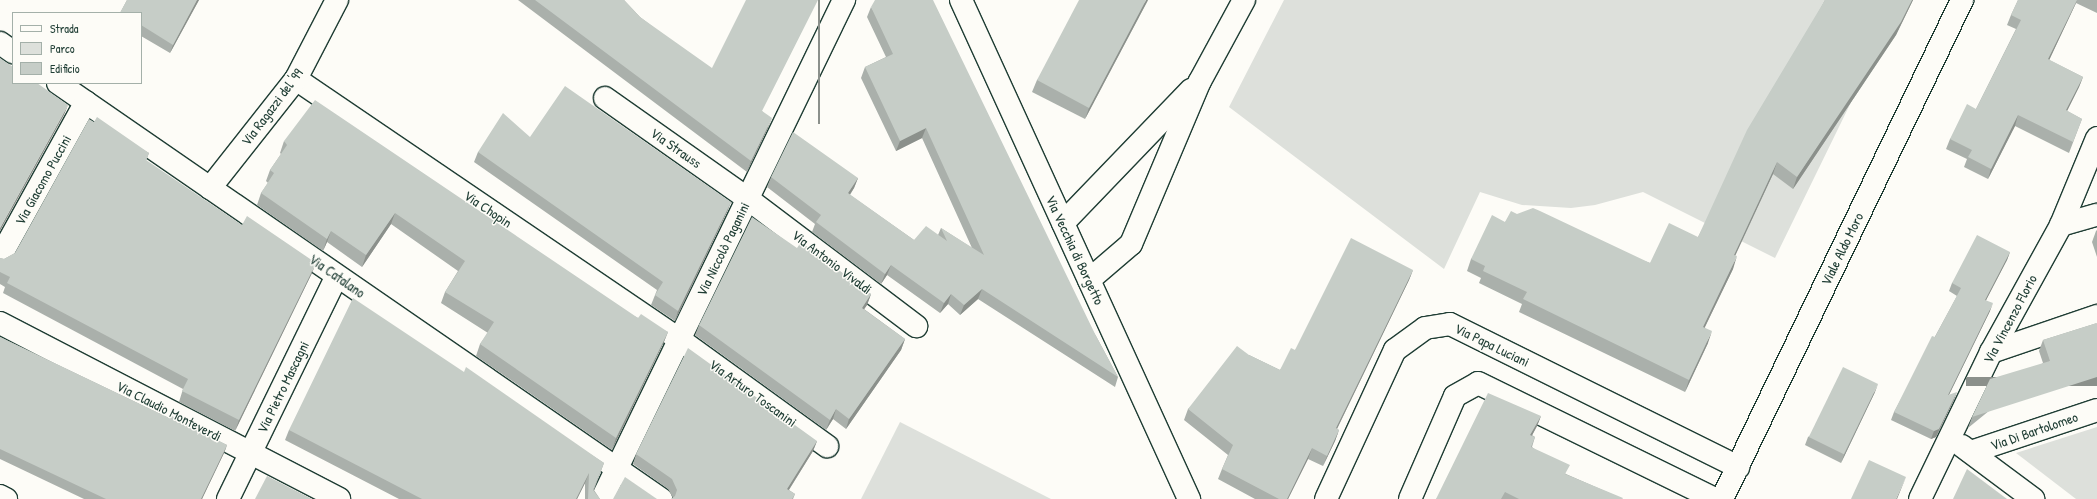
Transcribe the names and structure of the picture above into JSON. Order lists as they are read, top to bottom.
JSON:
{
  "streets": {
    "street": [
      "Via Ragazzi del '99",
      "Via Strauss",
      "Via Giacomo Puccini",
      "Via Chopin",
      "Via Niccolò Paganini",
      "Viale Aldo Moro",
      "Via Vecchia di Borgetto",
      "Via Antonio Vivaldi",
      "Via Catalano",
      "Via Vincenzo Florio",
      "Via Papa Luciani",
      "Via Pietro Mascagni",
      "Via Arturo Toscanini",
      "Via Claudio Monteverdi",
      "Via Di Bartolomeo"
    ]
  },
  "crossings": [
    ["Via Ragazzi del '99", "Via Chopin"],
    ["Via Ragazzi del '99", "Via Catalano"],
    ["Via Strauss", "Via Niccolò Paganini"],
    ["Via Strauss", "Via Antonio Vivaldi"],
    ["Via Giacomo Puccini", "Via Catalano"],
    ["Via Chopin", "Via Niccolò Paganini"],
    ["Via Chopin", "Via Arturo Toscanini"],
    ["Via Niccolò Paganini", "Via Antonio Vivaldi"],
    ["Via Niccolò Paganini", "Via Catalano"],
    ["Via Niccolò Paganini", "Via Arturo Toscanini"],
    ["Viale Aldo Moro", "Via Papa Luciani"],
    ["Via Catalano", "Via Pietro Mascagni"],
    ["Via Pietro Mascagni", "Via Claudio Monteverdi"]
  ],
  "legend": ["Strada", "Parco", "Edificio"]
}
